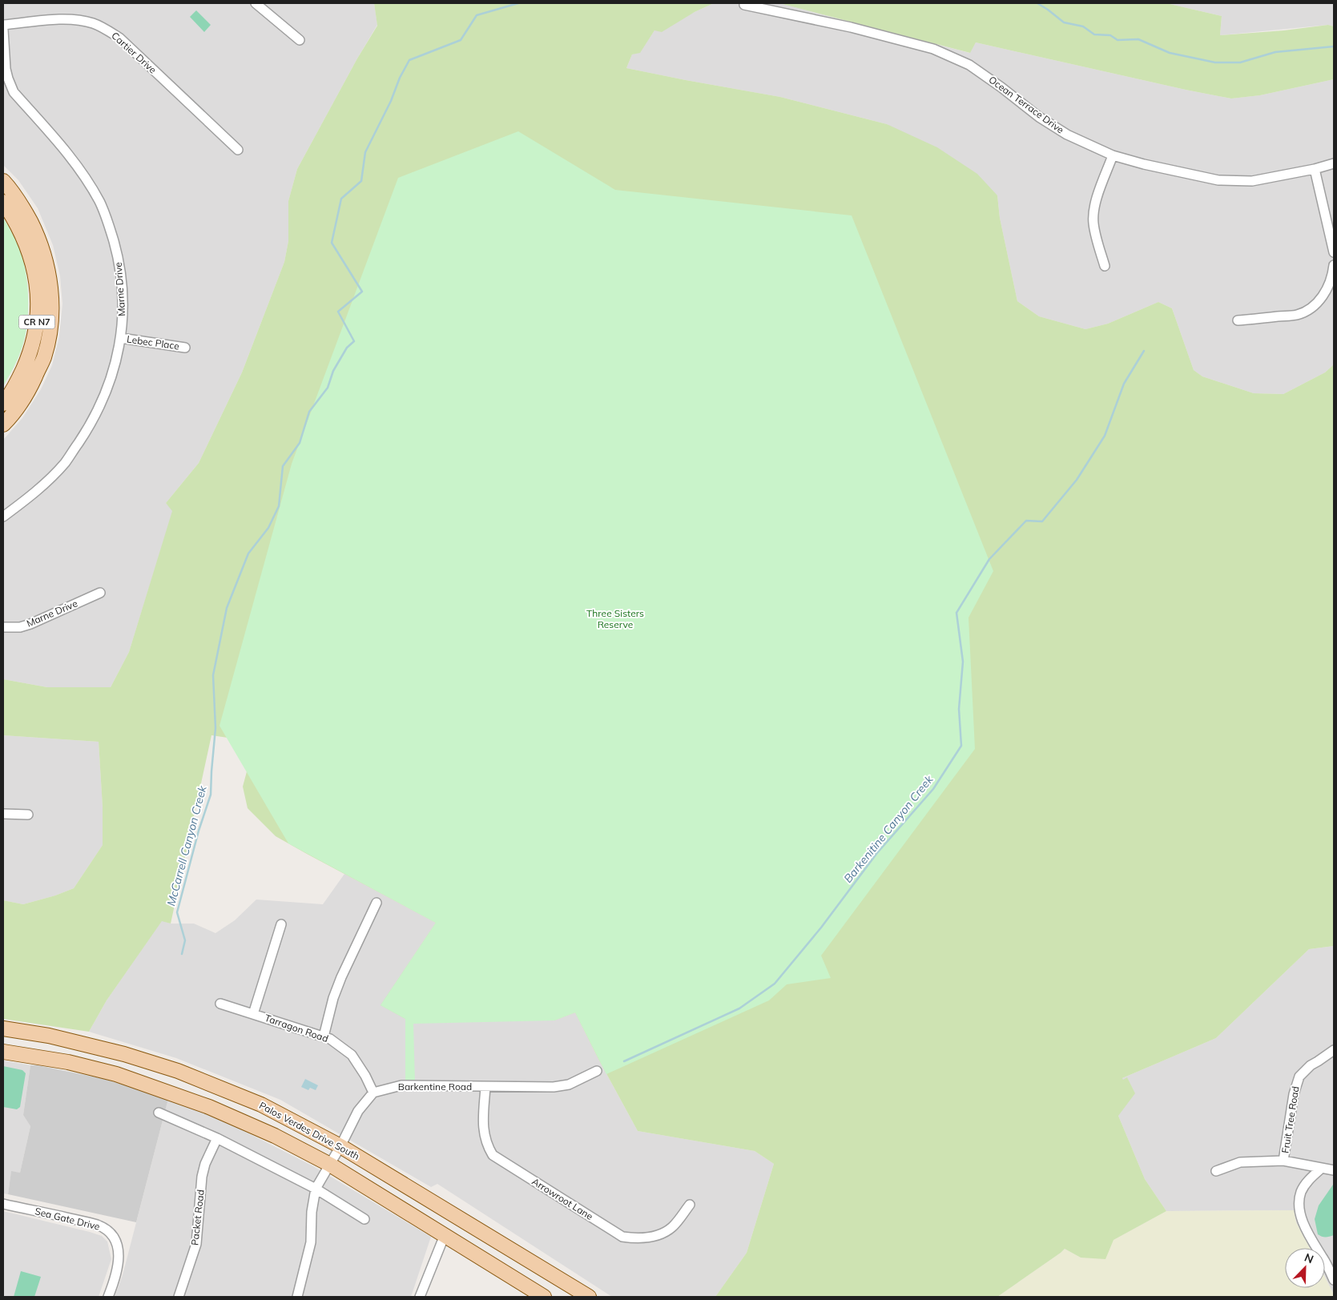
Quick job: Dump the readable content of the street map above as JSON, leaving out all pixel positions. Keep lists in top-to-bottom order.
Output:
{
  "streets": {
    "main road": ["CR N7", "Palos Verdes Drive South"],
    "street": [
      "Cartier Drive",
      "Ocean Terrace Drive",
      "Marne Drive",
      "Lebec Place",
      "Tarragon Road",
      "Barkentine Road",
      "Fruit Tree Road",
      "Arrowroot Lane",
      "Packet Road",
      "Sea Gate Drive"
    ]
  },
  "crossings": [
    ["Marne Drive", "Lebec Place"],
    ["Tarragon Road", "Barkentine Road"],
    ["Barkentine Road", "Arrowroot Lane"]
  ],
  "water": ["Barkenitine Canyon Creek", "McCarrell Canyon Creek"],
  "parks": ["Three Sisters Reserve"],
  "north": "top right"
}
